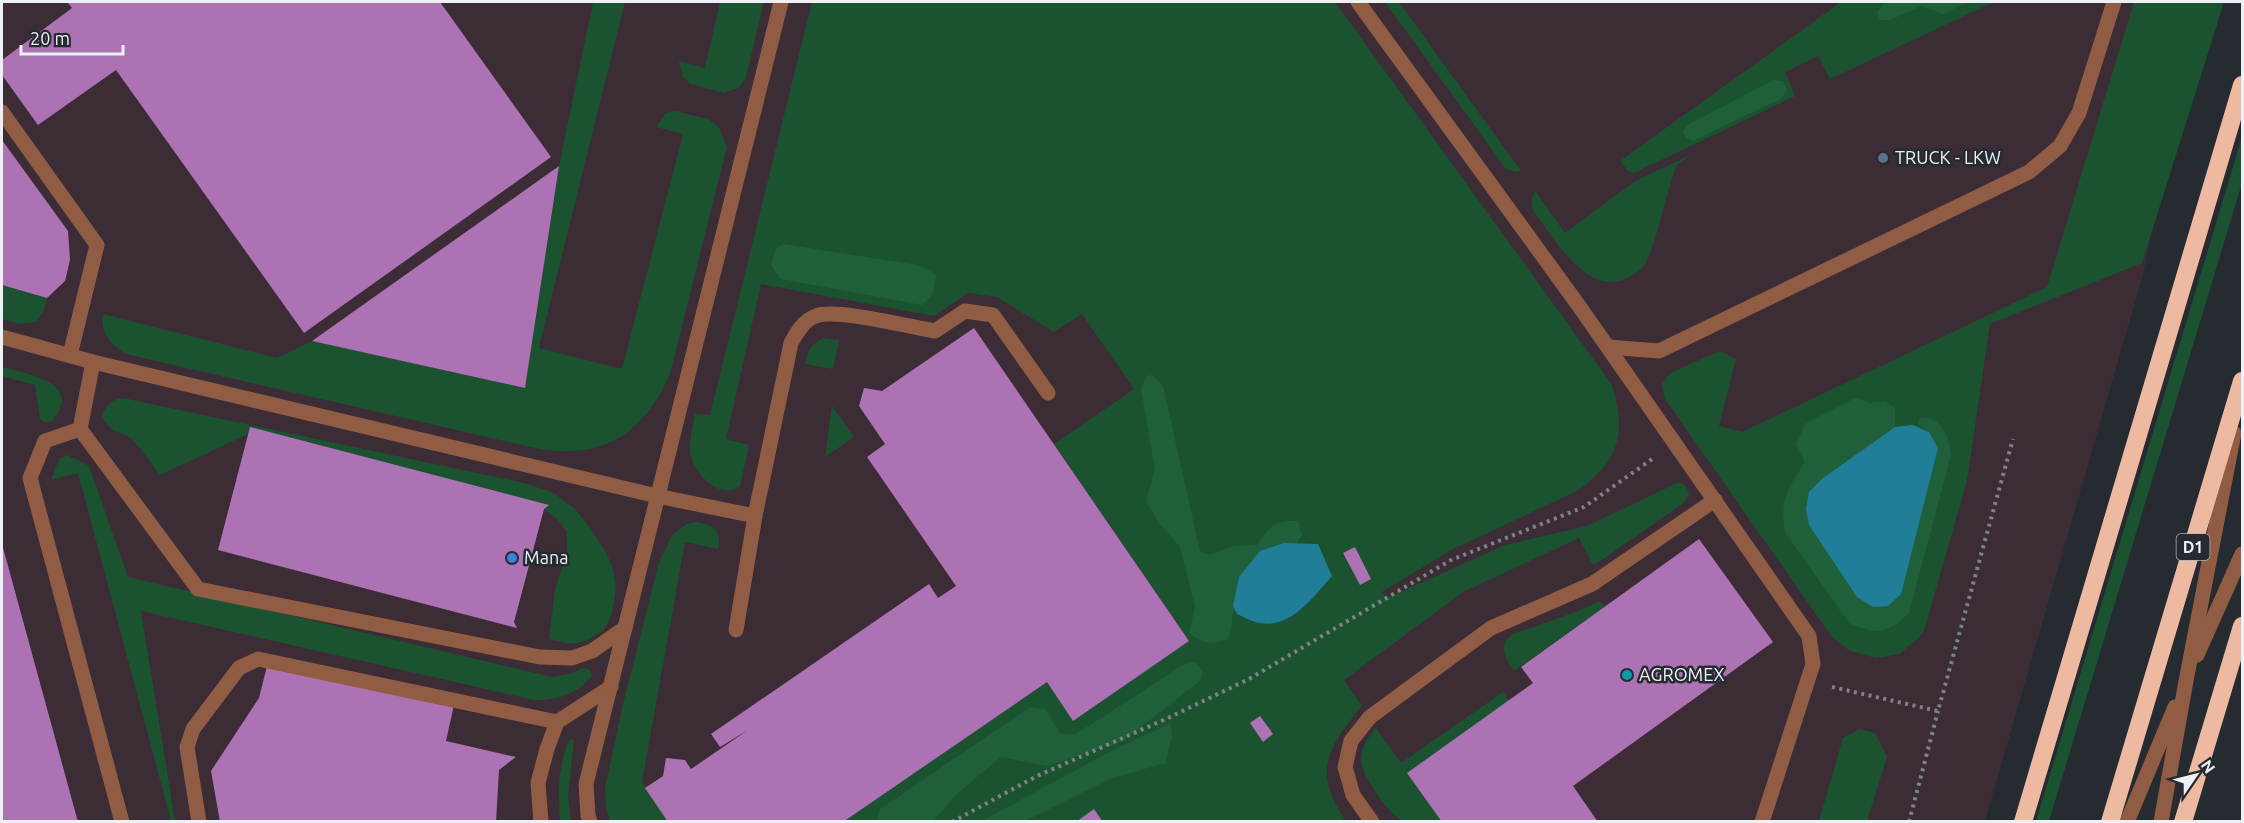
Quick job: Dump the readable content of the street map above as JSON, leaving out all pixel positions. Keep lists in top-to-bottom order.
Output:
{
  "streets": {
    "highway": ["D1"]
  },
  "places": ["TRUCK - LKW", "Mana", "AGROMEX"],
  "scale_bar": "20 m",
  "north": "top right"
}
